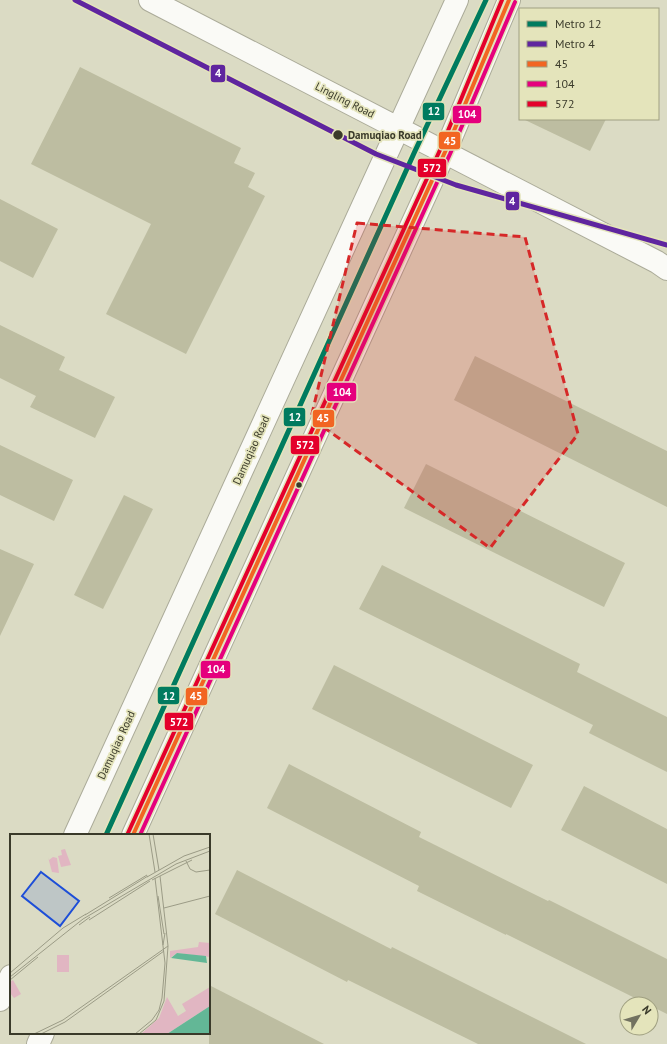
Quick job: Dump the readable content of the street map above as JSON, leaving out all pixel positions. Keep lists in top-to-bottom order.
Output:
{
  "streets": {
    "street": ["Lingling Road", "Damuqiao Road"]
  },
  "crossings": [
    ["Lingling Road", "Damuqiao Road"]
  ],
  "places": ["Damuqiao Road"],
  "lines": [
    "metro line 12",
    "metro line 4",
    "transit line 45",
    "transit line 572",
    "transit line 104"
  ],
  "legend": [
    "Metro 12",
    "Metro 4",
    "45",
    "104",
    "572"
  ],
  "north": "top right"
}
